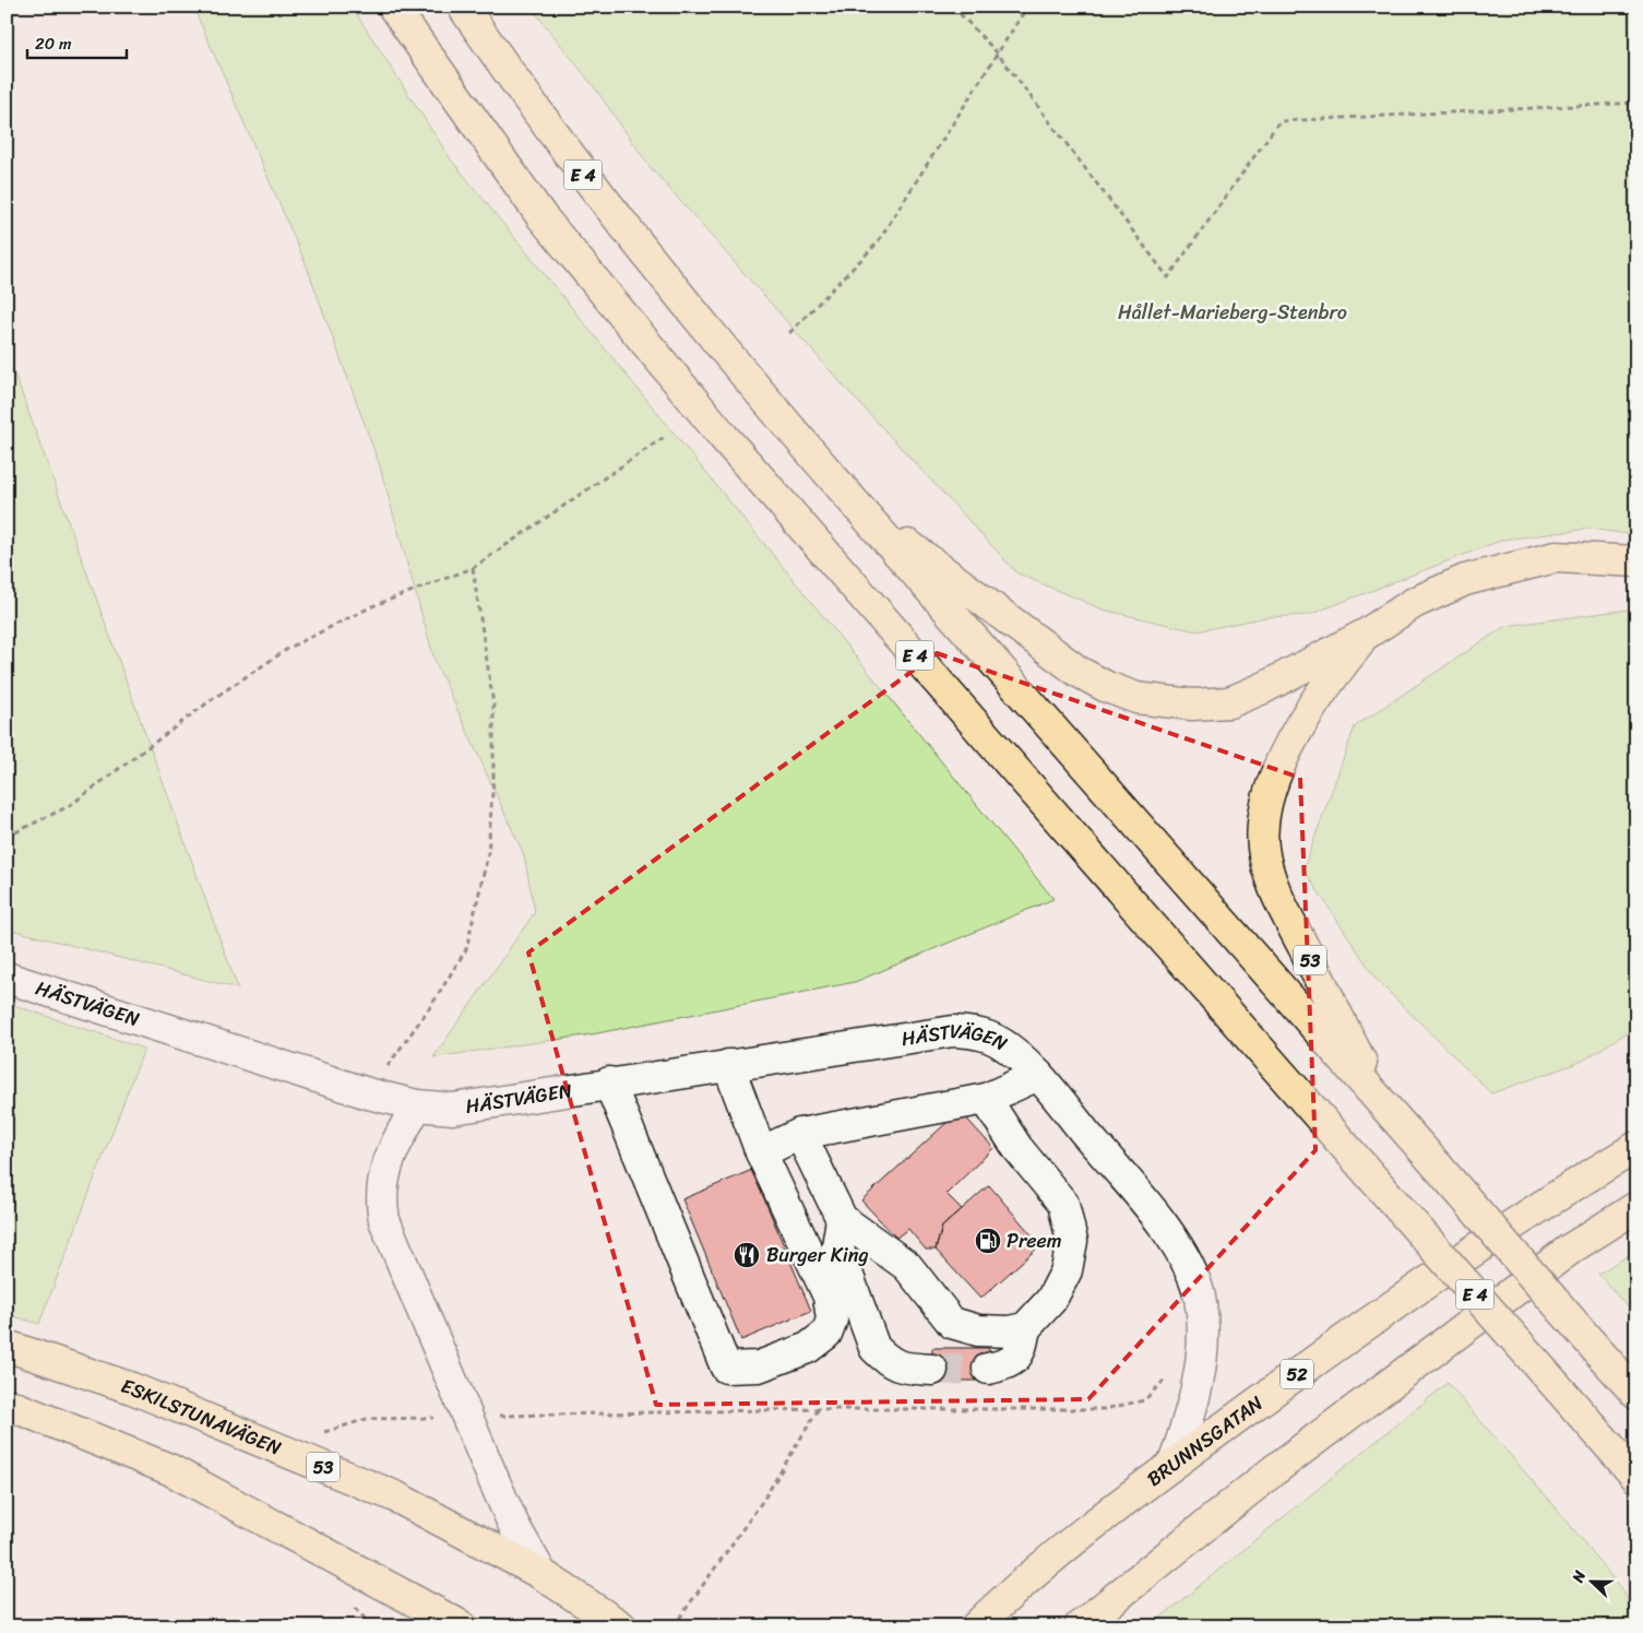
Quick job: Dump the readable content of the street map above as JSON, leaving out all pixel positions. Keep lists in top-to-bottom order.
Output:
{
  "streets": {
    "main road": [
      "E 4",
      "53",
      "52",
      "ESKILSTUNAVÄGEN",
      "BRUNNSGATAN"
    ],
    "street": ["HÄSTVÄGEN"]
  },
  "crossings": [
    ["E 4", "53"],
    ["HÄSTVÄGEN", "BRUNNSGATAN"]
  ],
  "parks": ["Hållet-Marieberg-Stenbro"],
  "places": {
    "fuel station": ["Preem"],
    "restaurant": ["Burger King"]
  },
  "scale_bar": "20 m",
  "north": "left"
}
